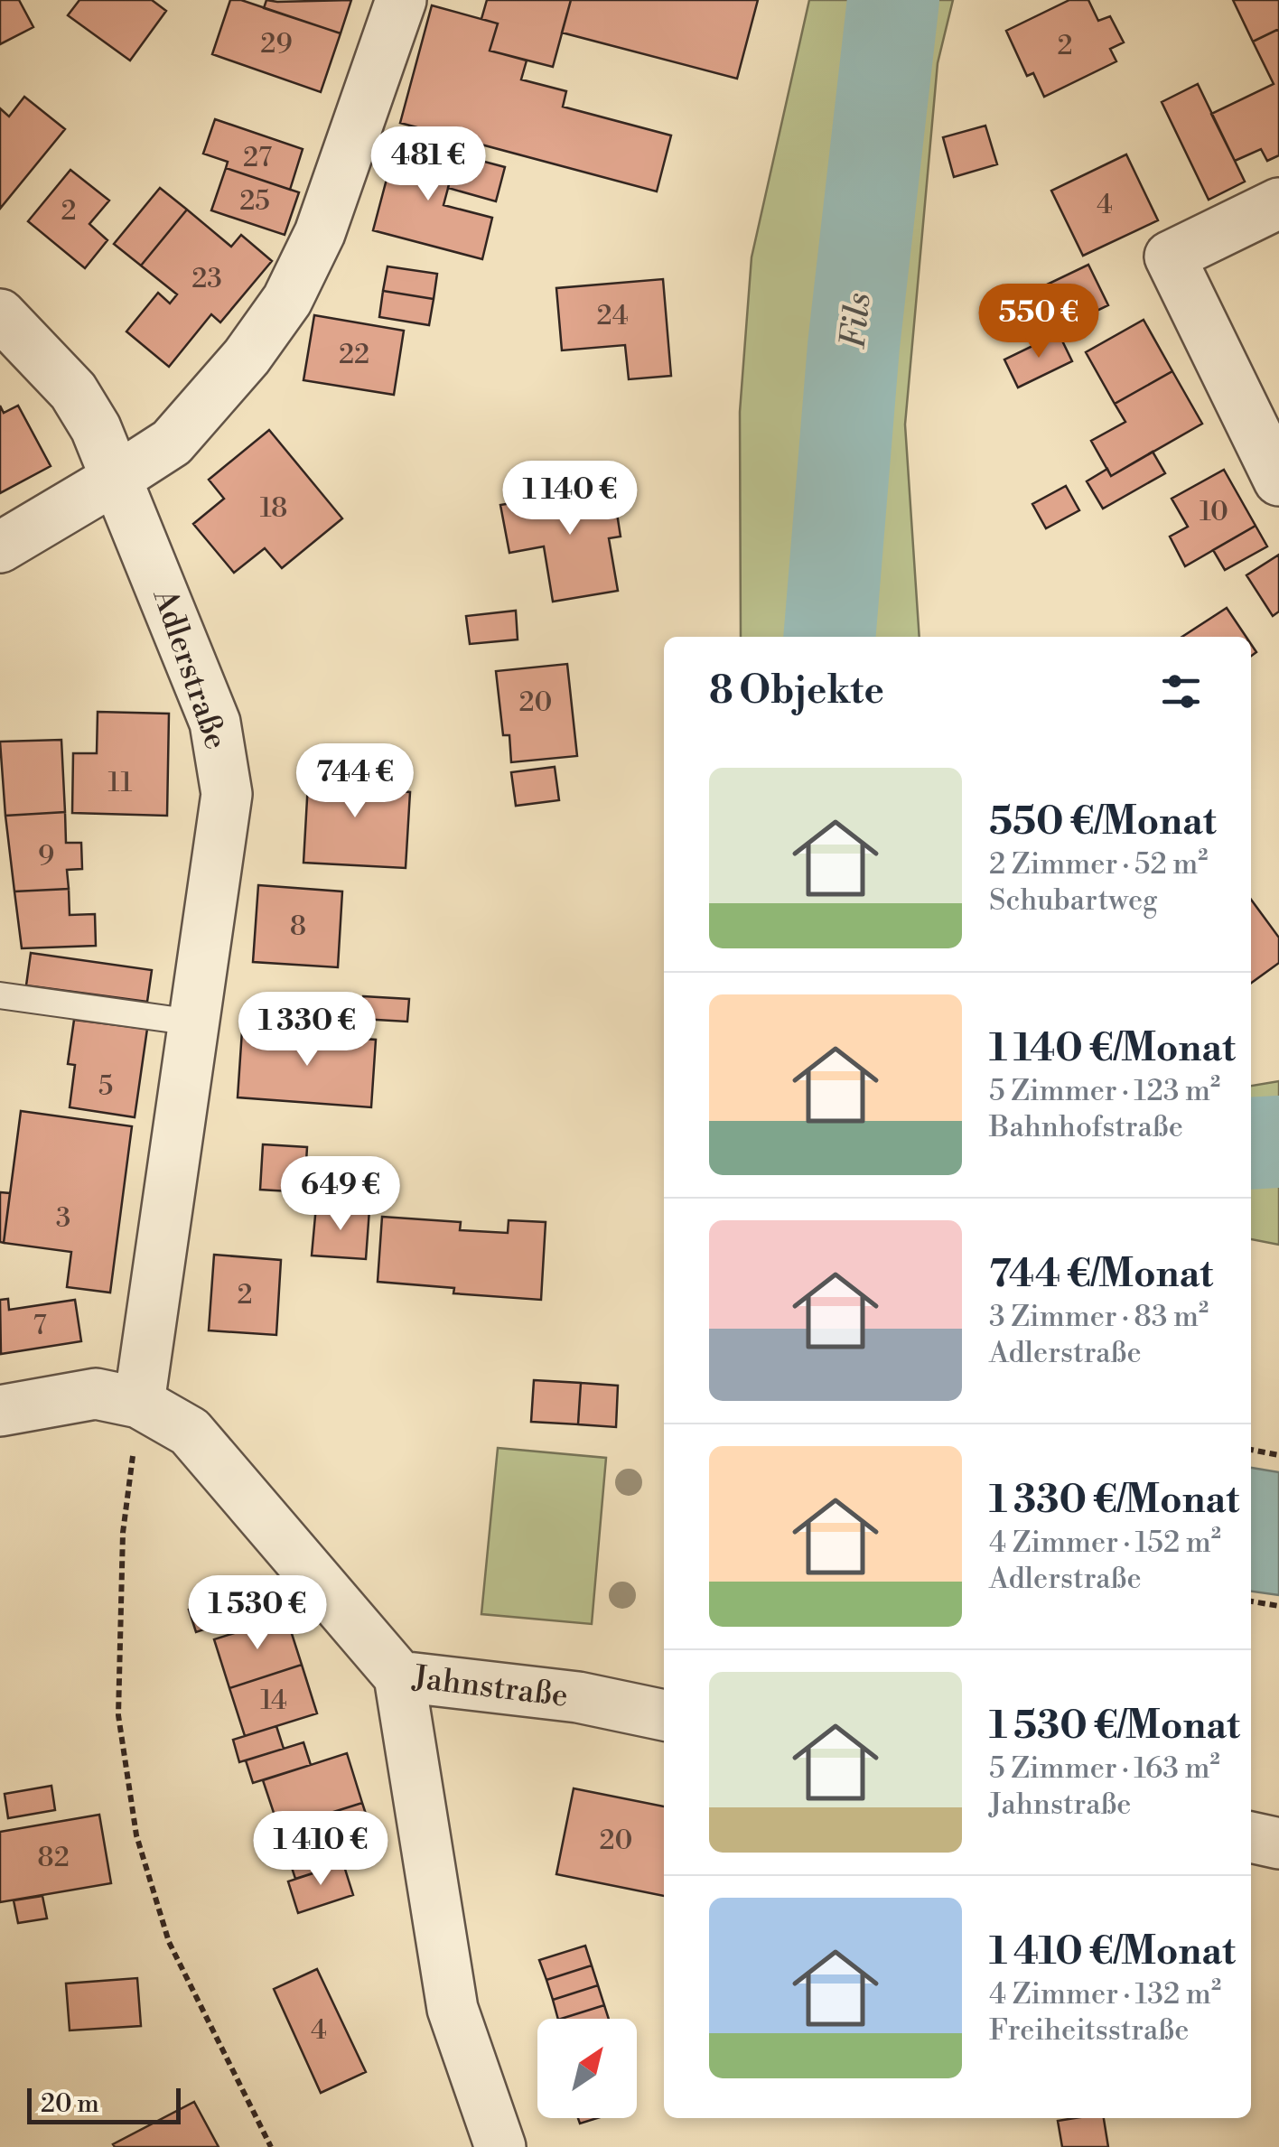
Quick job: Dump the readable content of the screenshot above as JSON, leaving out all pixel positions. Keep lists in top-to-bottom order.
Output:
{
  "streets": {
    "street": ["Adlerstraße", "Jahnstraße"]
  },
  "crossings": [
    ["Adlerstraße", "Jahnstraße"]
  ],
  "water": ["Fils"],
  "house_numbers": [
    "29",
    "2",
    "27",
    "25",
    "4",
    "2",
    "23",
    "24",
    "22",
    "18",
    "10",
    "20",
    "11",
    "9",
    "8",
    "5",
    "3",
    "2",
    "7",
    "14",
    "20",
    "82",
    "4"
  ],
  "scale_bar": "20 m",
  "north": "top right",
  "page": {
    "price": [
      "481 €",
      "550 €",
      "1 140 €",
      "744 €",
      "1 330 €",
      "649 €",
      "1 530 €",
      "1 410 €"
    ],
    "heading": "8 Objekte",
    "list": [
      {
        "name": "550 €/Monat",
        "note": "2 Zimmer · 52 m² · Schubartweg"
      },
      {
        "name": "1 140 €/Monat",
        "note": "5 Zimmer · 123 m² · Bahnhofstraße"
      },
      {
        "name": "744 €/Monat",
        "note": "3 Zimmer · 83 m² · Adlerstraße"
      },
      {
        "name": "1 330 €/Monat",
        "note": "4 Zimmer · 152 m² · Adlerstraße"
      },
      {
        "name": "1 530 €/Monat",
        "note": "5 Zimmer · 163 m² · Jahnstraße"
      },
      {
        "name": "1 410 €/Monat",
        "note": "4 Zimmer · 132 m² · Freiheitsstraße"
      }
    ],
    "scale": "20 m"
  }
}
